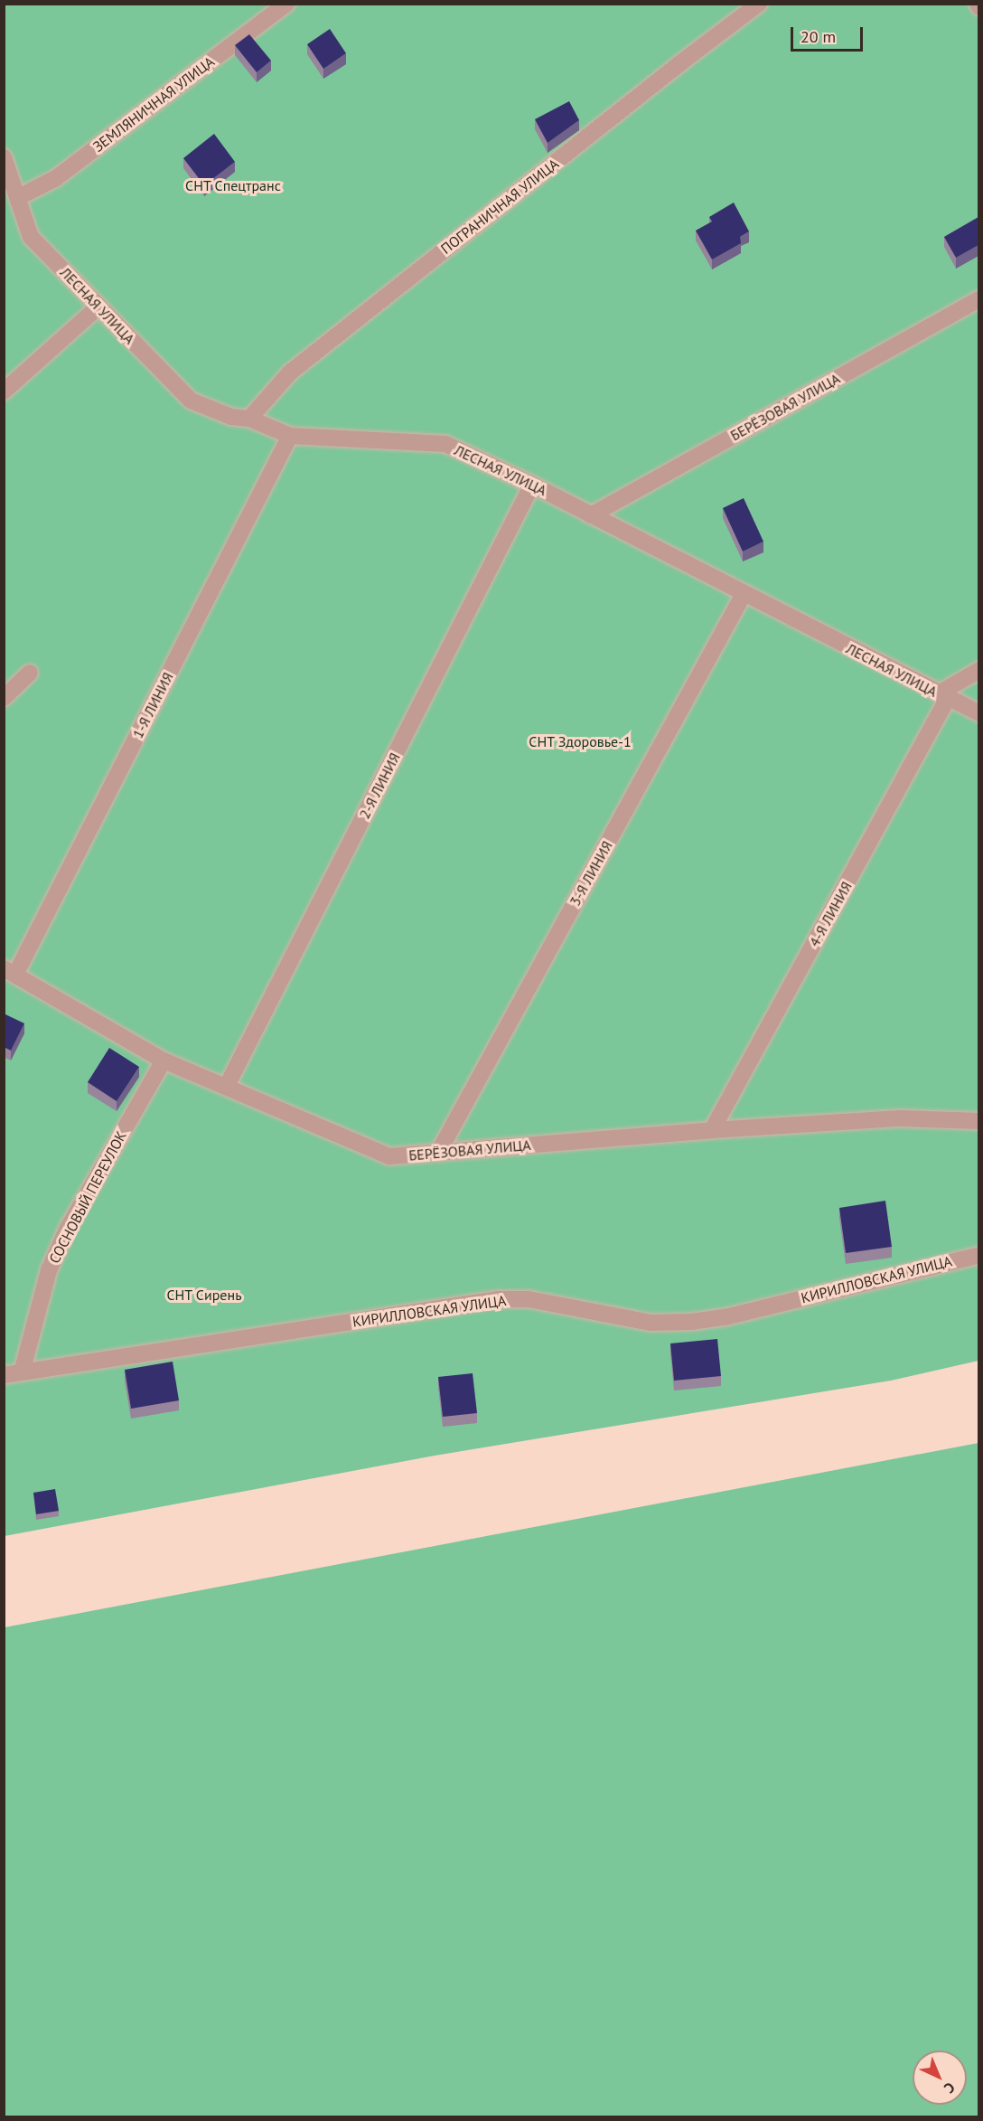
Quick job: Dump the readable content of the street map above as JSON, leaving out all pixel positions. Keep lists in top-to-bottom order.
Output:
{
  "streets": {
    "street": [
      "ЗЕМЛЯНИЧНАЯ УЛИЦА",
      "ПОГРАНИЧНАЯ УЛИЦА",
      "ЛЕСНАЯ УЛИЦА",
      "БЕРЁЗОВАЯ УЛИЦА",
      "1-Я ЛИНИЯ",
      "2-Я ЛИНИЯ",
      "3-Я ЛИНИЯ",
      "4-Я ЛИНИЯ",
      "СОСНОВЫЙ ПЕРЕУЛОК",
      "КИРИЛЛОВСКАЯ УЛИЦА"
    ]
  },
  "crossings": [
    ["ЗЕМЛЯНИЧНАЯ УЛИЦА", "ЛЕСНАЯ УЛИЦА"],
    ["ПОГРАНИЧНАЯ УЛИЦА", "ЛЕСНАЯ УЛИЦА"],
    ["ЛЕСНАЯ УЛИЦА", "БЕРЁЗОВАЯ УЛИЦА"],
    ["ЛЕСНАЯ УЛИЦА", "1-Я ЛИНИЯ"],
    ["ЛЕСНАЯ УЛИЦА", "2-Я ЛИНИЯ"],
    ["ЛЕСНАЯ УЛИЦА", "3-Я ЛИНИЯ"],
    ["ЛЕСНАЯ УЛИЦА", "4-Я ЛИНИЯ"],
    ["БЕРЁЗОВАЯ УЛИЦА", "1-Я ЛИНИЯ"],
    ["БЕРЁЗОВАЯ УЛИЦА", "2-Я ЛИНИЯ"],
    ["БЕРЁЗОВАЯ УЛИЦА", "3-Я ЛИНИЯ"],
    ["БЕРЁЗОВАЯ УЛИЦА", "4-Я ЛИНИЯ"],
    ["БЕРЁЗОВАЯ УЛИЦА", "СОСНОВЫЙ ПЕРЕУЛОК"],
    ["СОСНОВЫЙ ПЕРЕУЛОК", "КИРИЛЛОВСКАЯ УЛИЦА"]
  ],
  "parks": ["СНТ Спецтранс", "СНТ Здоровье-1", "СНТ Сирень"],
  "scale_bar": "20 m",
  "north": "bottom right"
}
